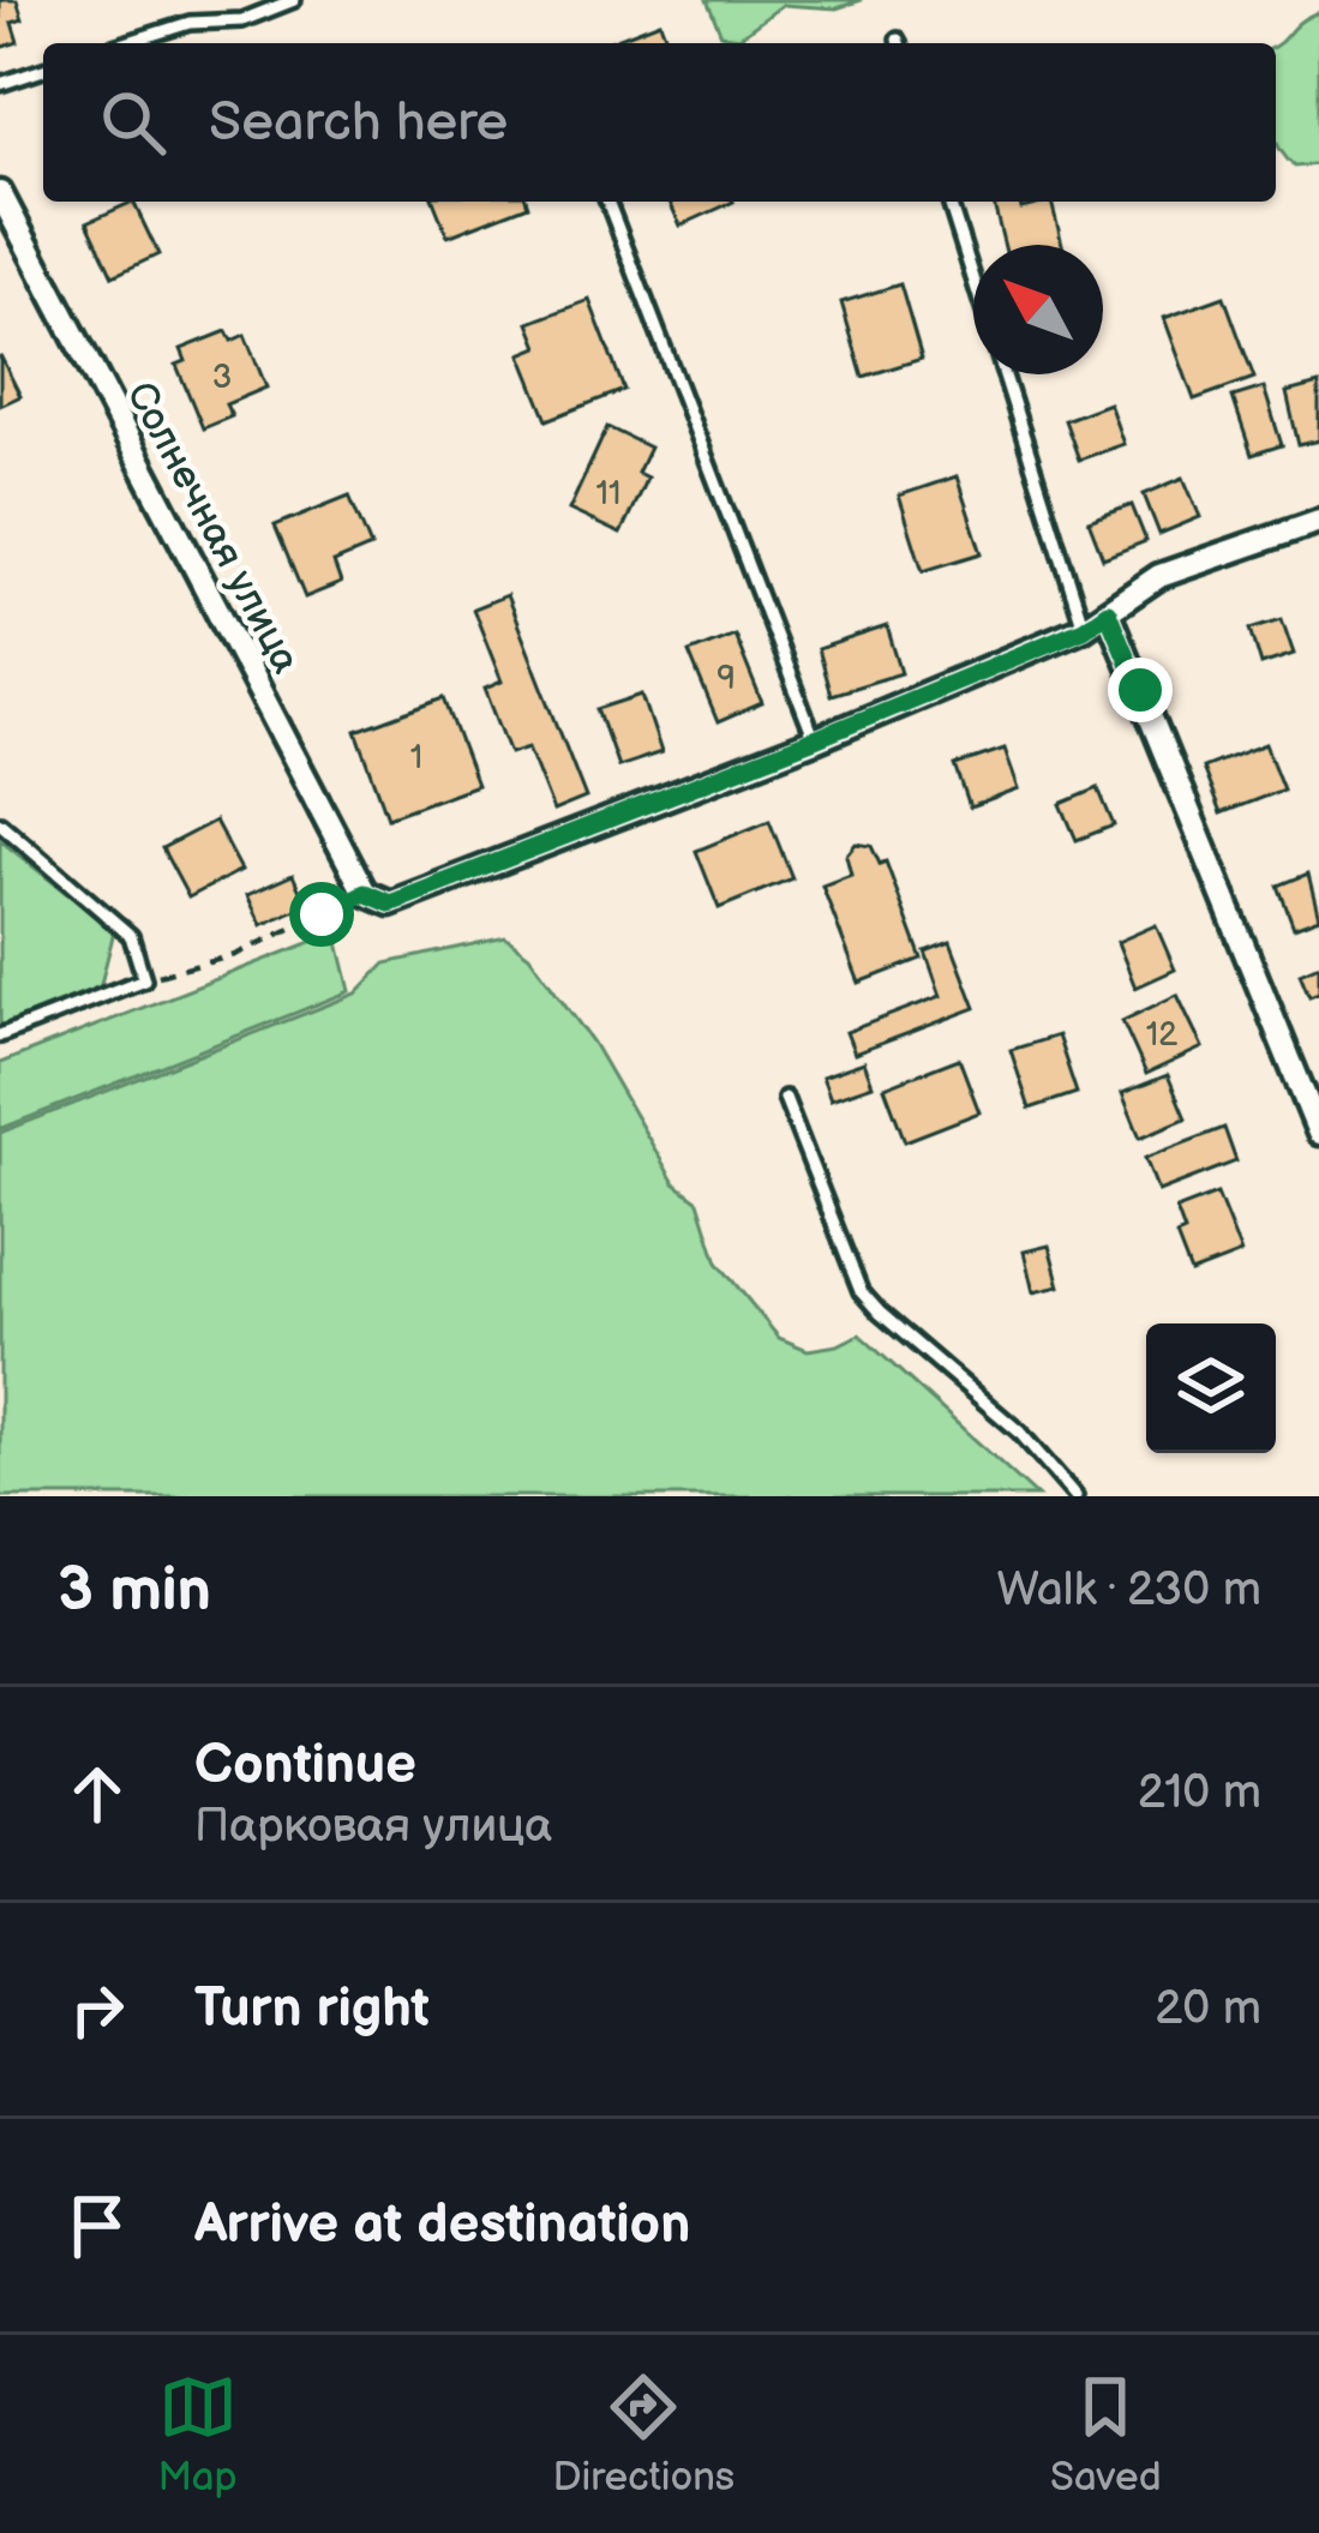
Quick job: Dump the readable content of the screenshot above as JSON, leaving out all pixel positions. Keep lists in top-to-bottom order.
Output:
{
  "streets": {
    "street": ["Солнечная улица"]
  },
  "house_numbers": [
    "3",
    "11",
    "9",
    "1",
    "12"
  ],
  "north": "top left",
  "page": {
    "search": "Search here",
    "heading": ["3 min", "Walk · 230 m"],
    "list": [
      ["Continue", "Парковая улица", "210 m"],
      ["Turn right", "20 m"],
      "Arrive at destination"
    ],
    "nav": ["Map", "Directions", "Saved"]
  }
}
